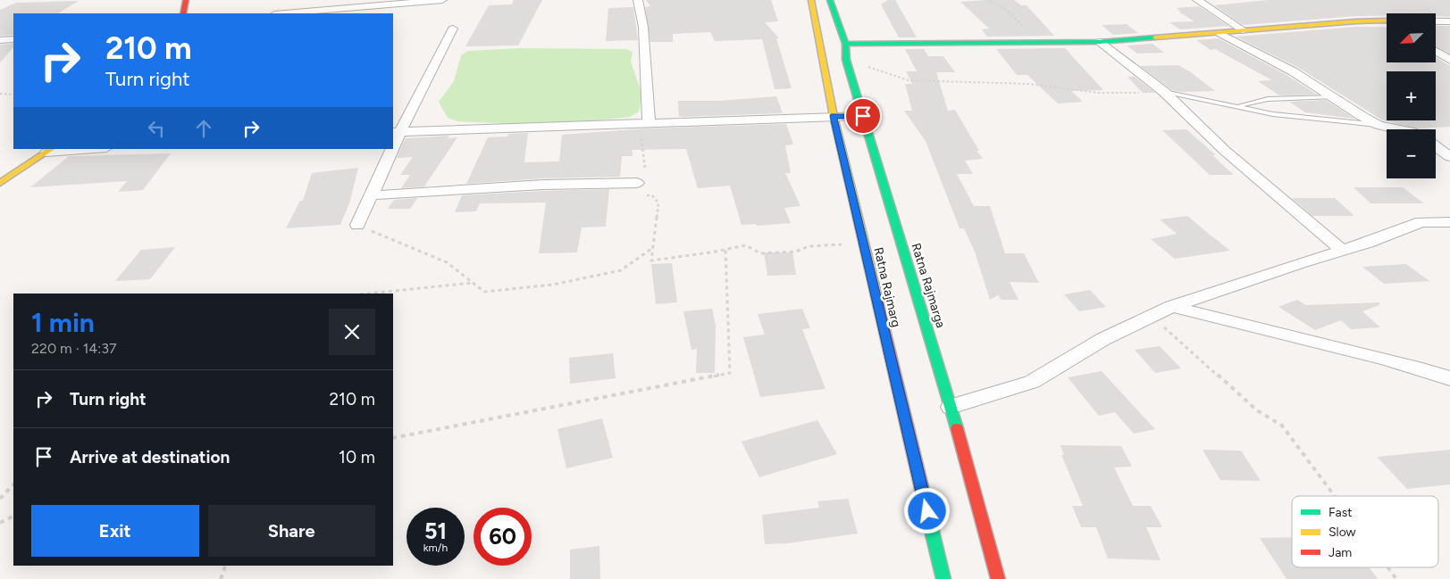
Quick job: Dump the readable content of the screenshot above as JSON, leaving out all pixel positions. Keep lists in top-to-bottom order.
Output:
{
  "streets": {
    "main road": ["Ratna Rajmarga", "Ratna Rajmarg"]
  },
  "legend": ["Fast", "Slow", "Jam"],
  "north": "bottom left",
  "page": {
    "map_buttons": ["+", "−"],
    "turn": ["210 m", "Turn right"],
    "heading": ["1 min", "220 m · 14:37"],
    "list": [
      {
        "name": "Turn right",
        "value": "210 m"
      },
      {
        "name": "Arrive at destination",
        "value": "10 m"
      }
    ],
    "buttons": ["Exit", "Share"],
    "speed": "51 km/h",
    "limit": "60"
  }
}
